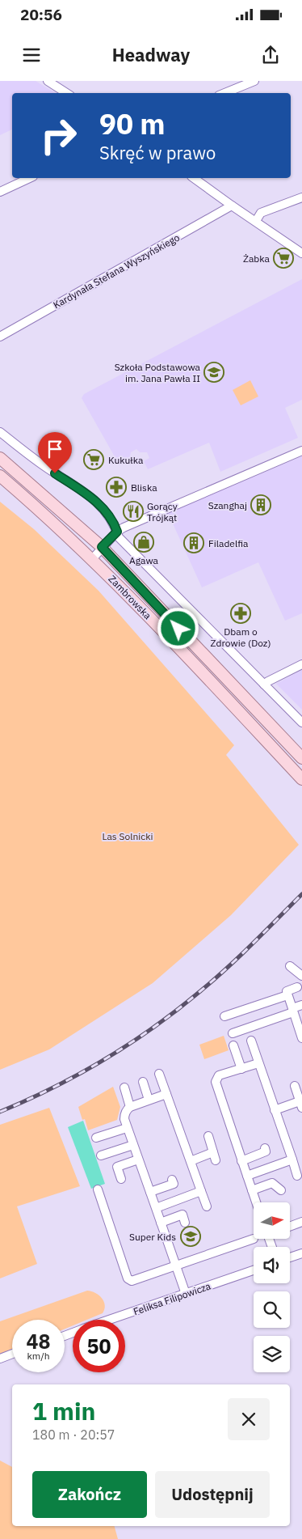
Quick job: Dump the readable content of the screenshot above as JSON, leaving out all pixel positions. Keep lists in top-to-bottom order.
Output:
{
  "streets": {
    "main road": ["Zambrowska"],
    "street": ["Kardynała Stefana Wyszyńskiego", "Feliksa Filipowicza"]
  },
  "parks": ["Las Solnicki"],
  "places": {
    "supermarket": ["Żabka", "Kukułka"],
    "school or university": ["Szkoła Podstawowa im. Jana Pawła II", "Super Kids"],
    "pharmacy": ["Bliska", "Dbam o Zdrowie (Doz)"],
    "building": ["Szanghaj", "Filadelfia"],
    "restaurant": ["Gorący Trójkąt"],
    "shop": ["Agawa"]
  },
  "north": "right",
  "page": {
    "status": "20:56",
    "header": "Headway",
    "turn": ["90 m", "Skręć w prawo"],
    "speed": "48 km/h",
    "limit": "50",
    "heading": ["1 min", "180 m · 20:57"],
    "buttons": ["Zakończ", "Udostępnij"]
  }
}
